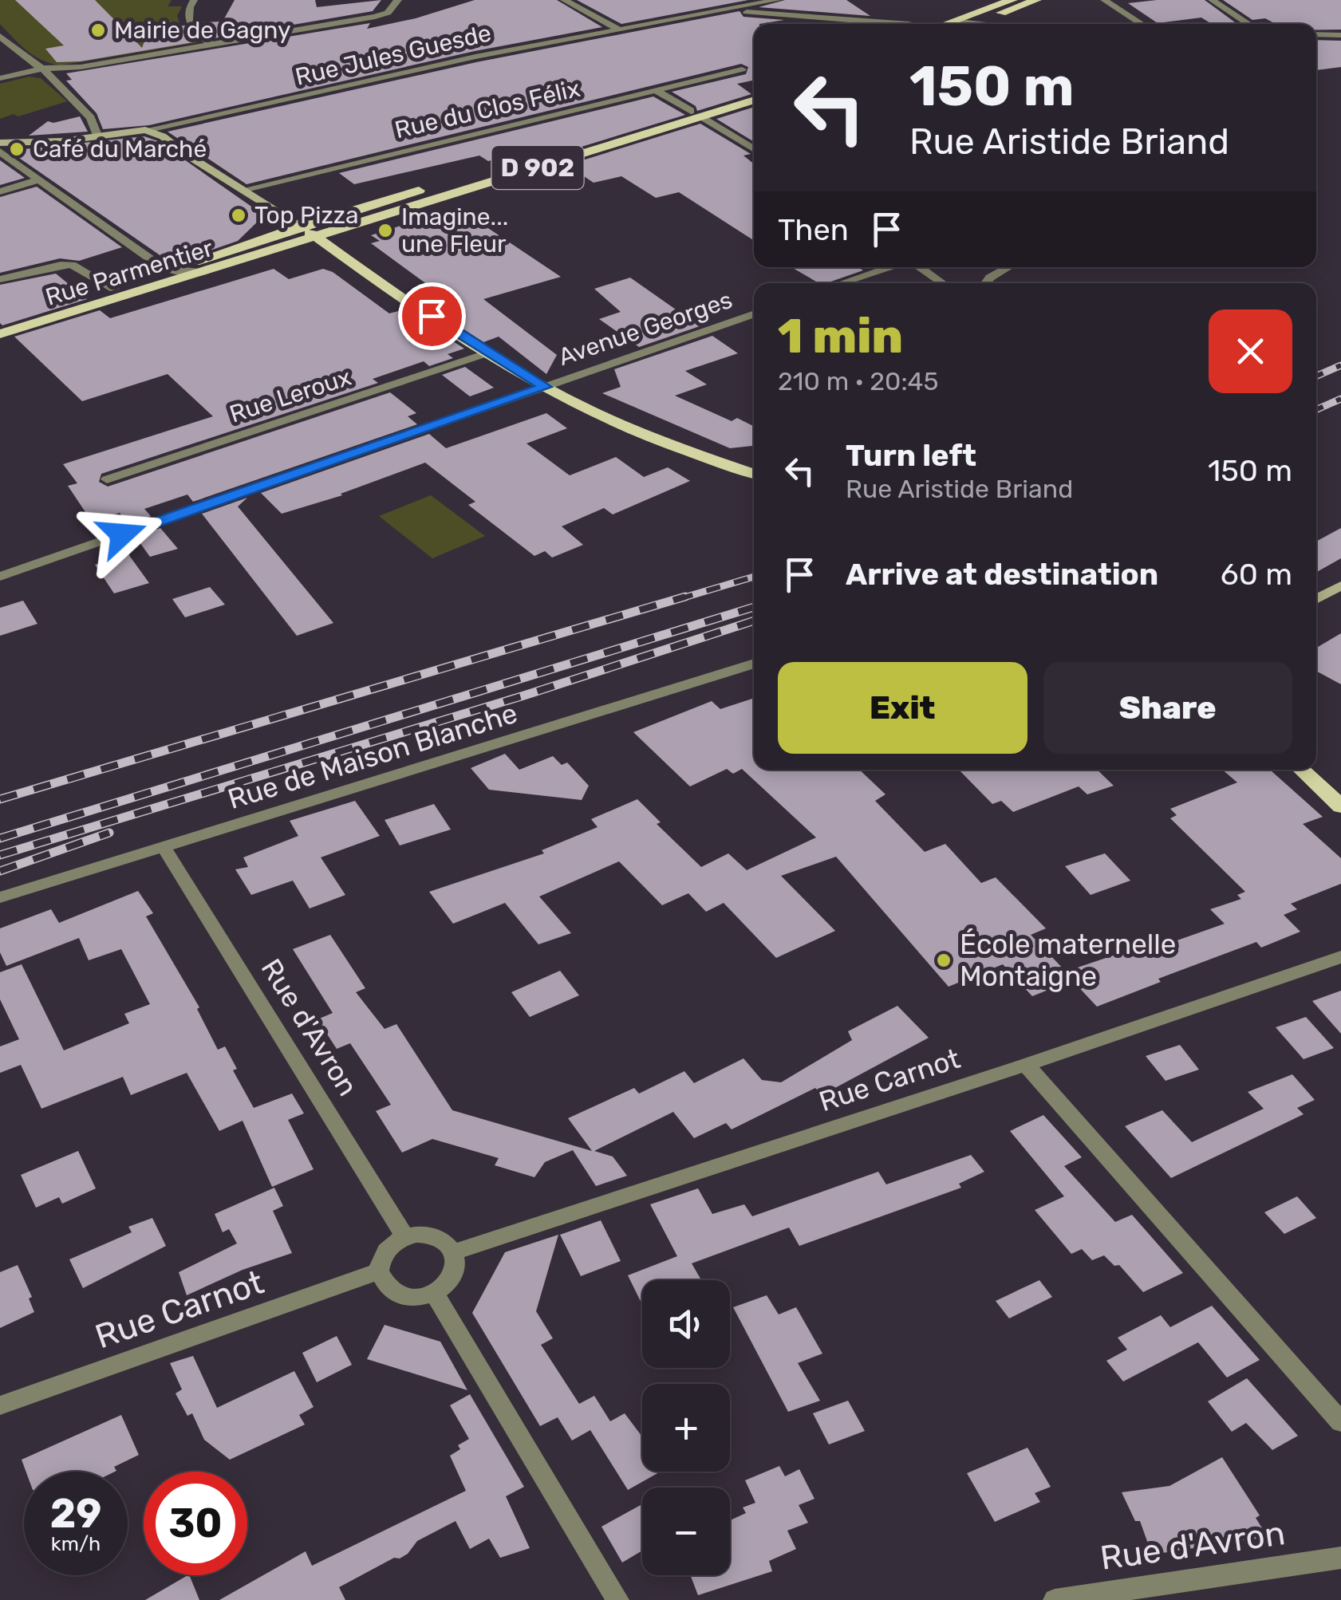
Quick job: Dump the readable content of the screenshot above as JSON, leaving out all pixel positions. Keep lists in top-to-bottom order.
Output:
{
  "streets": {
    "main road": ["Rue Jules Guesde", "D 902", "Rue Parmentier"],
    "street": [
      "Rue du Clos Félix",
      "Avenue Georges",
      "Rue Leroux",
      "Rue de Maison Blanche",
      "Rue d'Avron",
      "Rue Carnot"
    ]
  },
  "crossings": [
    ["D 902", "Rue Parmentier"],
    ["Rue de Maison Blanche", "Rue d'Avron"],
    ["Rue d'Avron", "Rue Carnot"]
  ],
  "places": [
    "Mairie de Gagny",
    "Café du Marché",
    "Top Pizza",
    "Imagine... une Fleur",
    "École maternelle Montaigne"
  ],
  "page": {
    "turn": ["150 m", "Rue Aristide Briand"],
    "then": "Then",
    "heading": ["1 min", "210 m · 20:45"],
    "list": [
      {
        "name": "Turn left",
        "note": "Rue Aristide Briand",
        "value": "150 m"
      },
      {
        "name": "Arrive at destination",
        "value": "60 m"
      }
    ],
    "buttons": ["Exit", "Share"],
    "map_buttons": ["+", "−"],
    "speed": "29 km/h",
    "limit": "30"
  }
}
